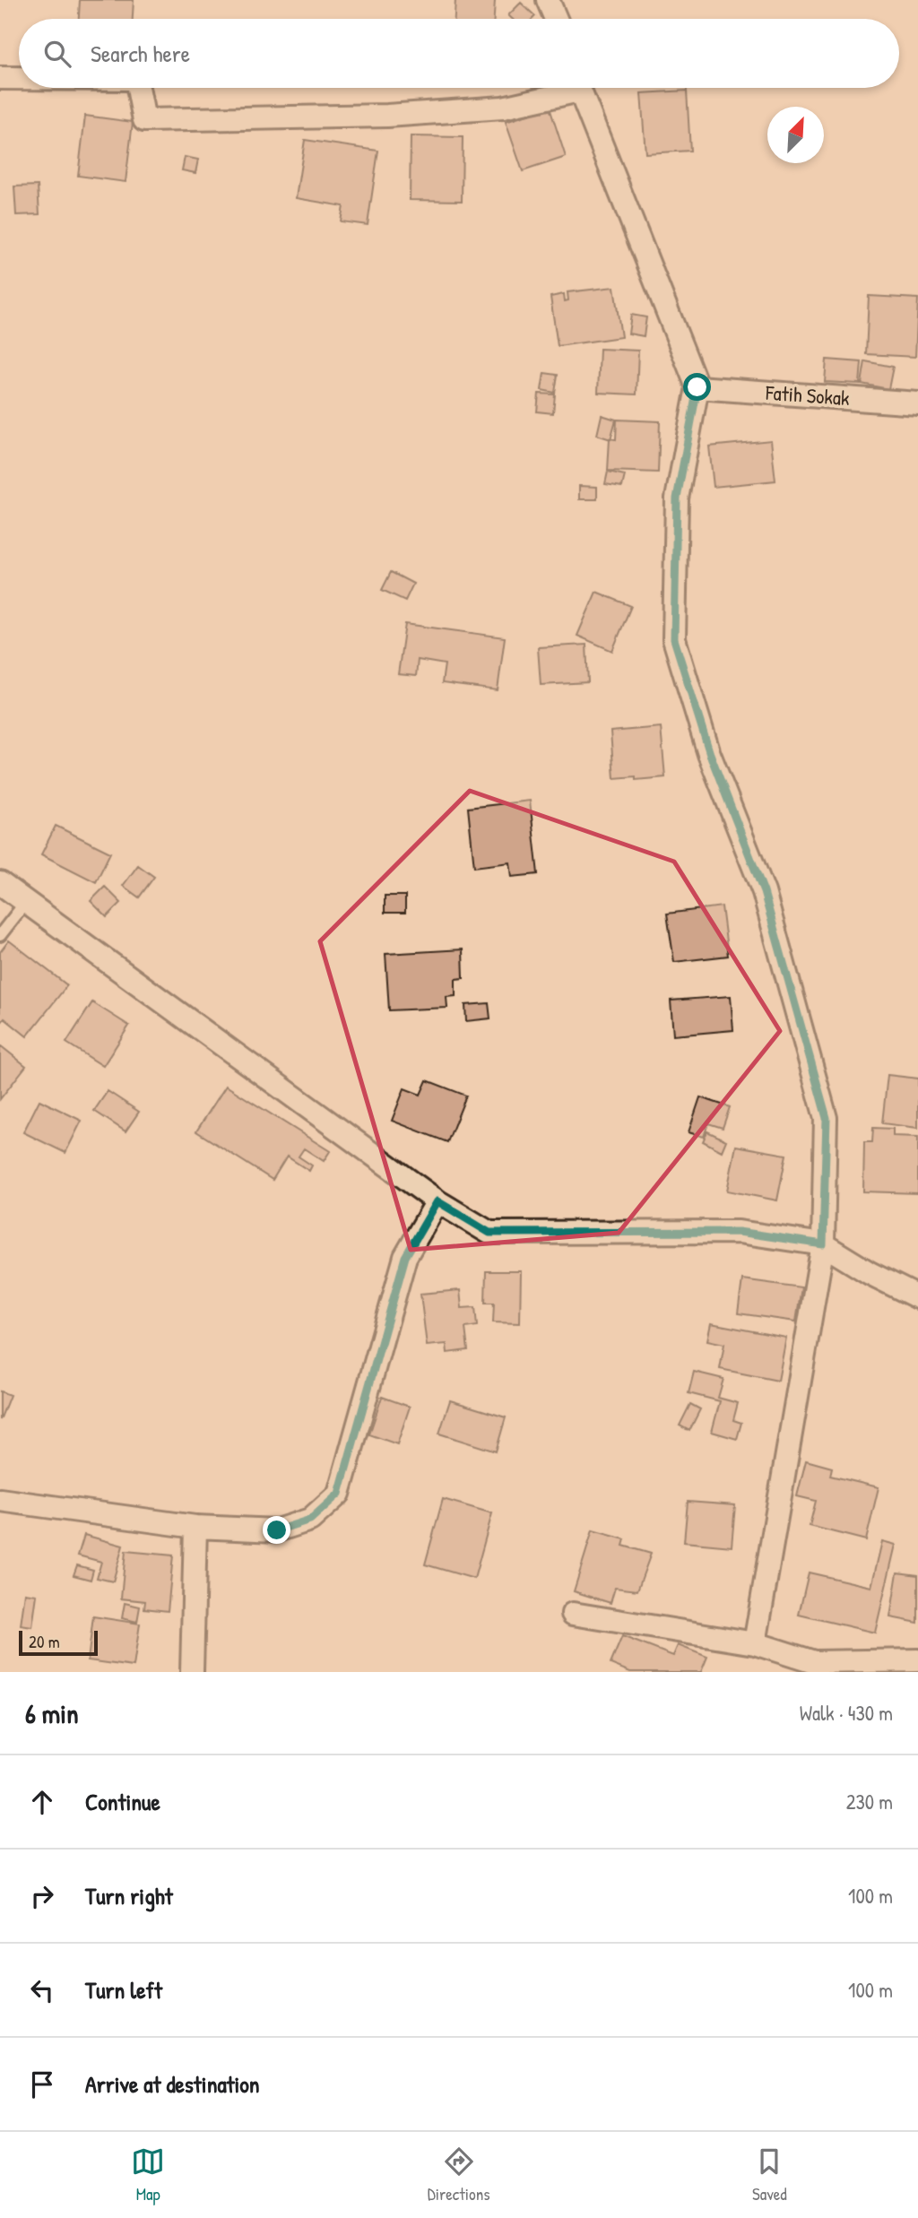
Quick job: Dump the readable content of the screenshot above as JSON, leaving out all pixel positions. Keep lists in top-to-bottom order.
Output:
{
  "streets": {
    "street": ["Fatih Sokak"]
  },
  "scale_bar": "20 m",
  "north": "top right",
  "page": {
    "search": "Search here",
    "scale": "20 m",
    "heading": ["6 min", "Walk · 430 m"],
    "list": [
      ["Continue", "230 m"],
      ["Turn right", "100 m"],
      ["Turn left", "100 m"],
      "Arrive at destination"
    ],
    "nav": ["Map", "Directions", "Saved"]
  }
}
